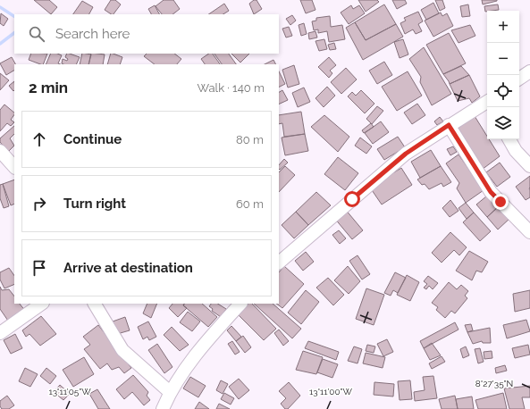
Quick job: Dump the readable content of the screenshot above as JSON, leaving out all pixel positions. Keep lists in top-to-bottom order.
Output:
{
  "page": {
    "map_buttons": ["+", "−"],
    "search": "Search here",
    "heading": ["2 min", "Walk · 140 m"],
    "list": [
      ["Continue", "80 m"],
      ["Turn right", "60 m"],
      "Arrive at destination"
    ]
  },
  "coordinates": ["8°27'35\"N", "13°11'05\"W", "13°11'00\"W"]
}
